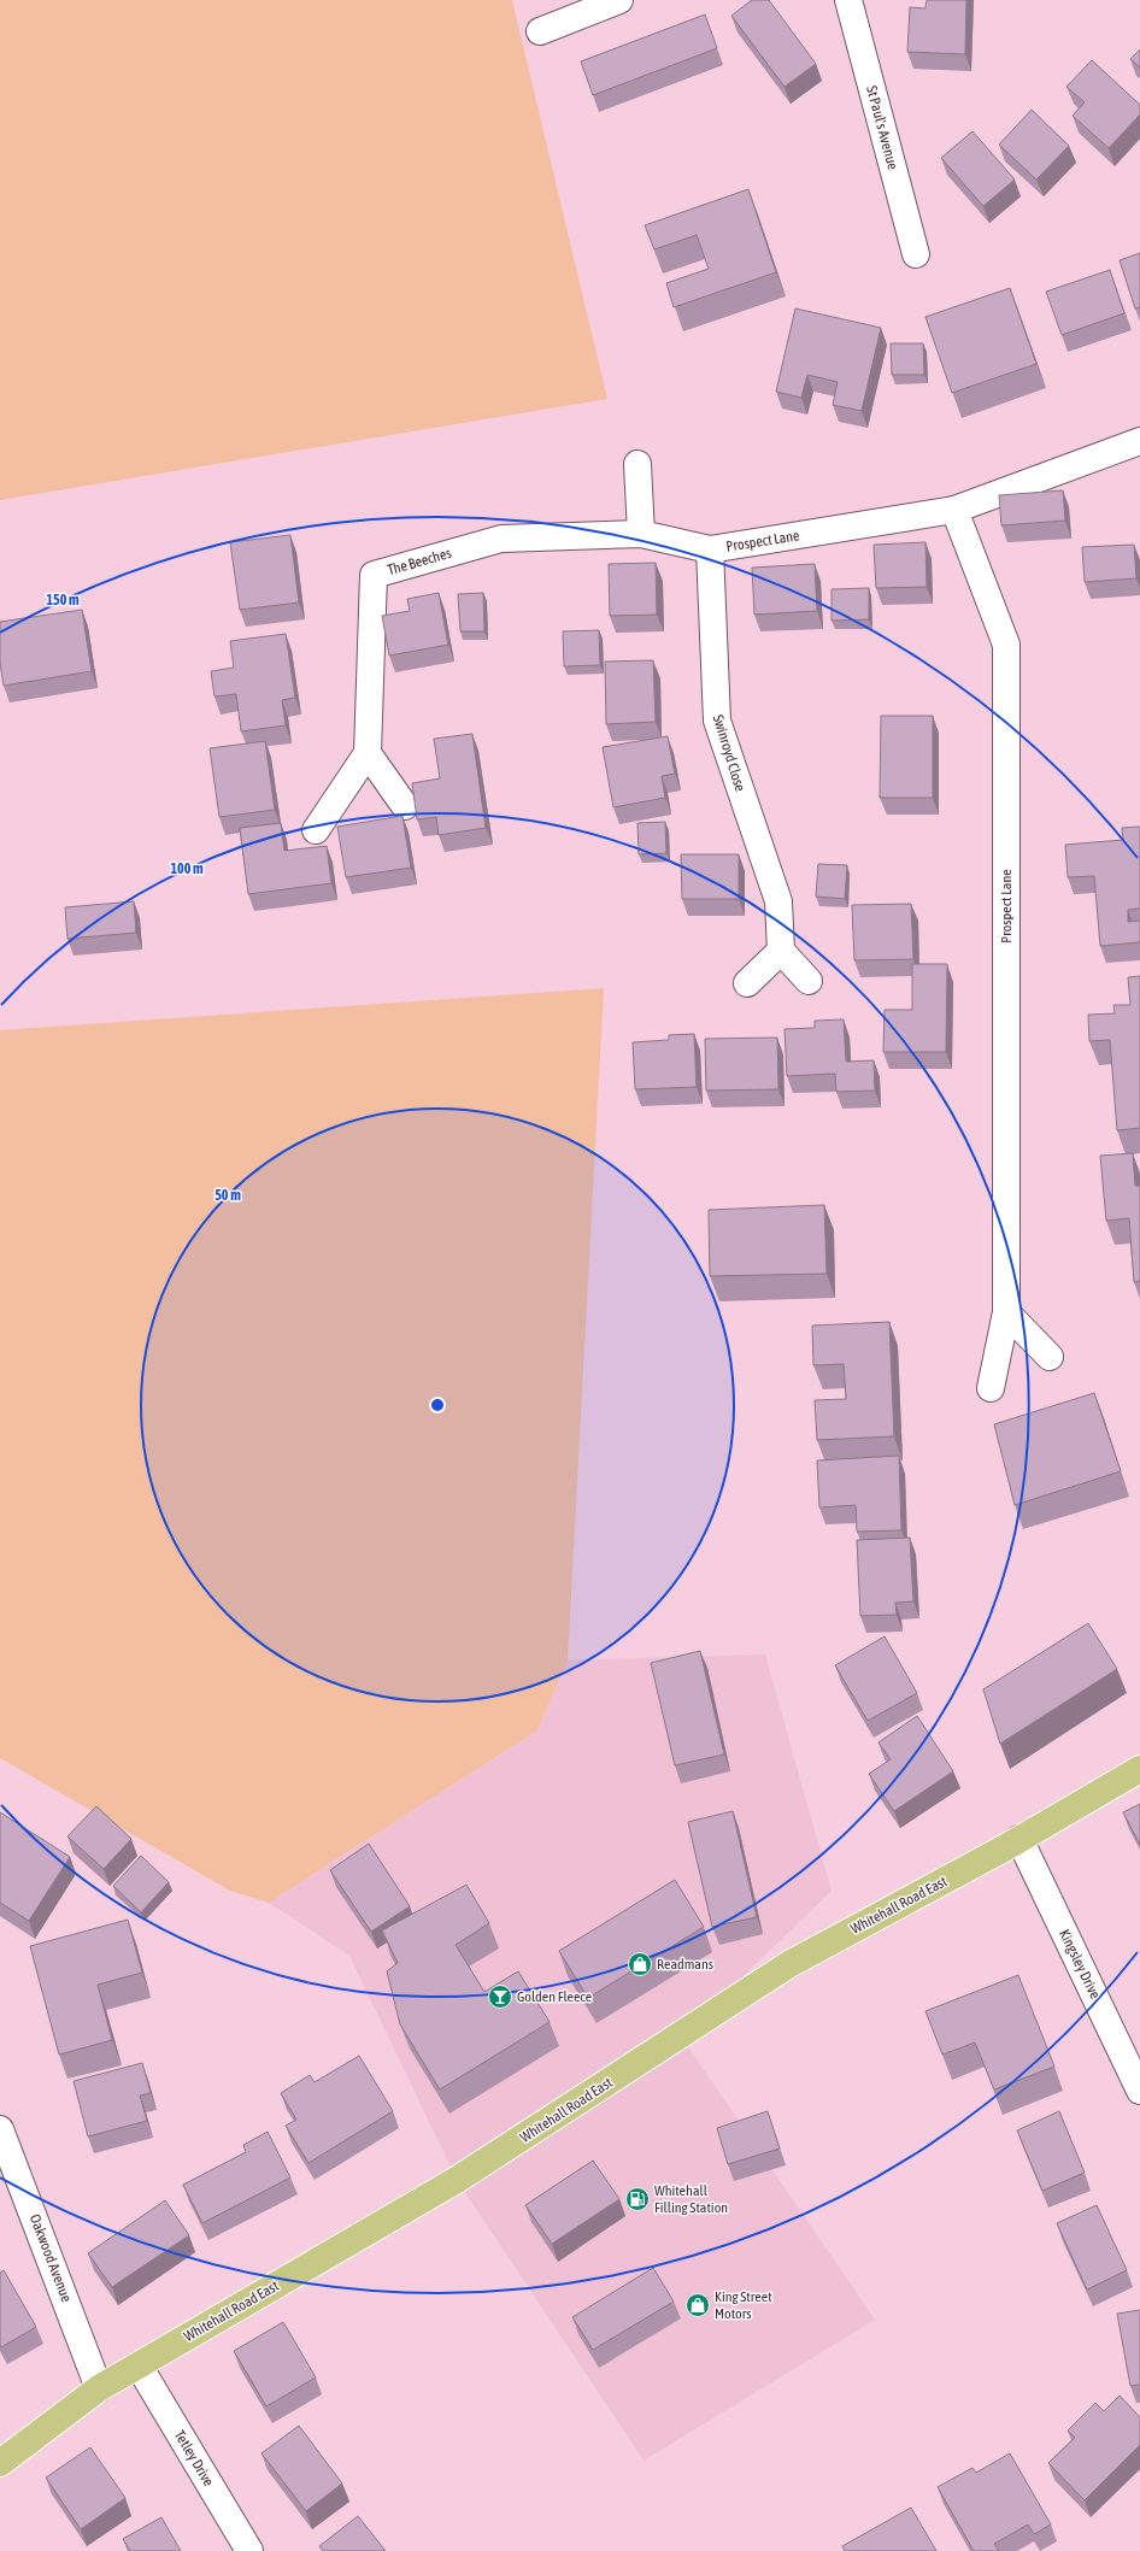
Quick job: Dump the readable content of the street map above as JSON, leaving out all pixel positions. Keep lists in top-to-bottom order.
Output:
{
  "streets": {
    "main road": ["Whitehall Road East"],
    "street": [
      "St Paul's Avenue",
      "Prospect Lane",
      "The Beeches",
      "Swinroyd Close",
      "Kingsley Drive",
      "Oakwood Avenue",
      "Tetley Drive"
    ]
  },
  "crossings": [
    ["Prospect Lane", "The Beeches"],
    ["Prospect Lane", "Swinroyd Close"],
    ["Whitehall Road East", "Kingsley Drive"],
    ["Whitehall Road East", "Oakwood Avenue"],
    ["Whitehall Road East", "Tetley Drive"]
  ],
  "places": {
    "shop": ["Readmans", "King Street Motors"],
    "bar": ["Golden Fleece"],
    "fuel station": ["Whitehall Filling Station"]
  },
  "rings": ["150 m", "100 m", "50 m"]
}
